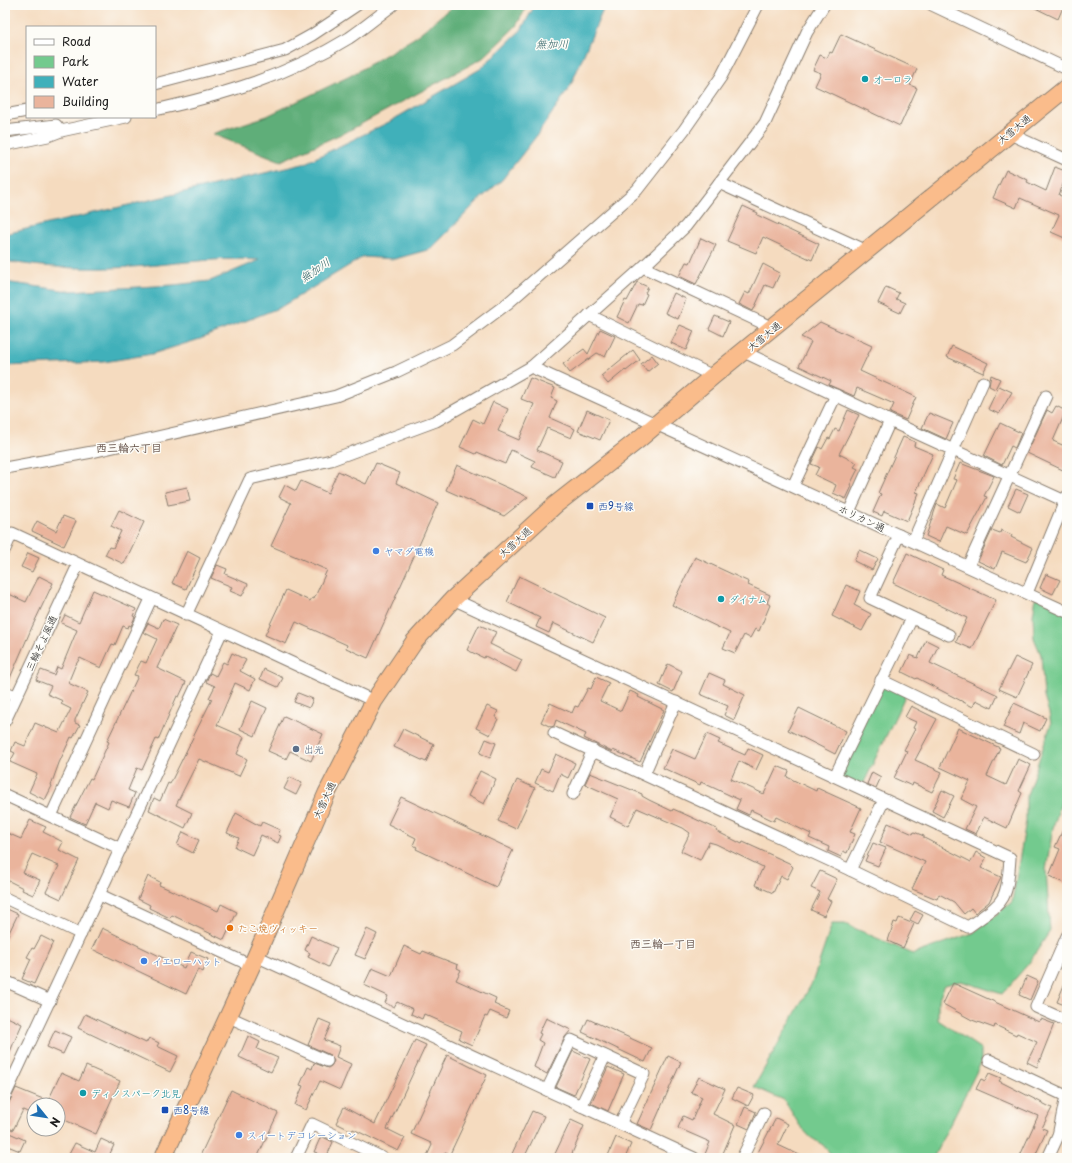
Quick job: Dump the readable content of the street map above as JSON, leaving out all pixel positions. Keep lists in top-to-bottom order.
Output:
{
  "streets": {
    "highway": ["大雪大通"],
    "street": ["ホリカン通", "三輪そよ風通"]
  },
  "crossings": [
    ["大雪大通", "ホリカン通"]
  ],
  "districts": ["西三輪六丁目", "西三輪一丁目"],
  "water": ["無加川"],
  "places": {
    "other": [
      "オーロラ",
      "ヤマダ電機",
      "ダイナム",
      "出光",
      "たこ焼ヴィッキー",
      "イエローハット",
      "ディノスパーク北見",
      "スイートデコレーション"
    ],
    "transit": ["西9号線", "西8号線"]
  },
  "legend": [
    "Road",
    "Park",
    "Water",
    "Building"
  ],
  "north": "bottom right"
}
